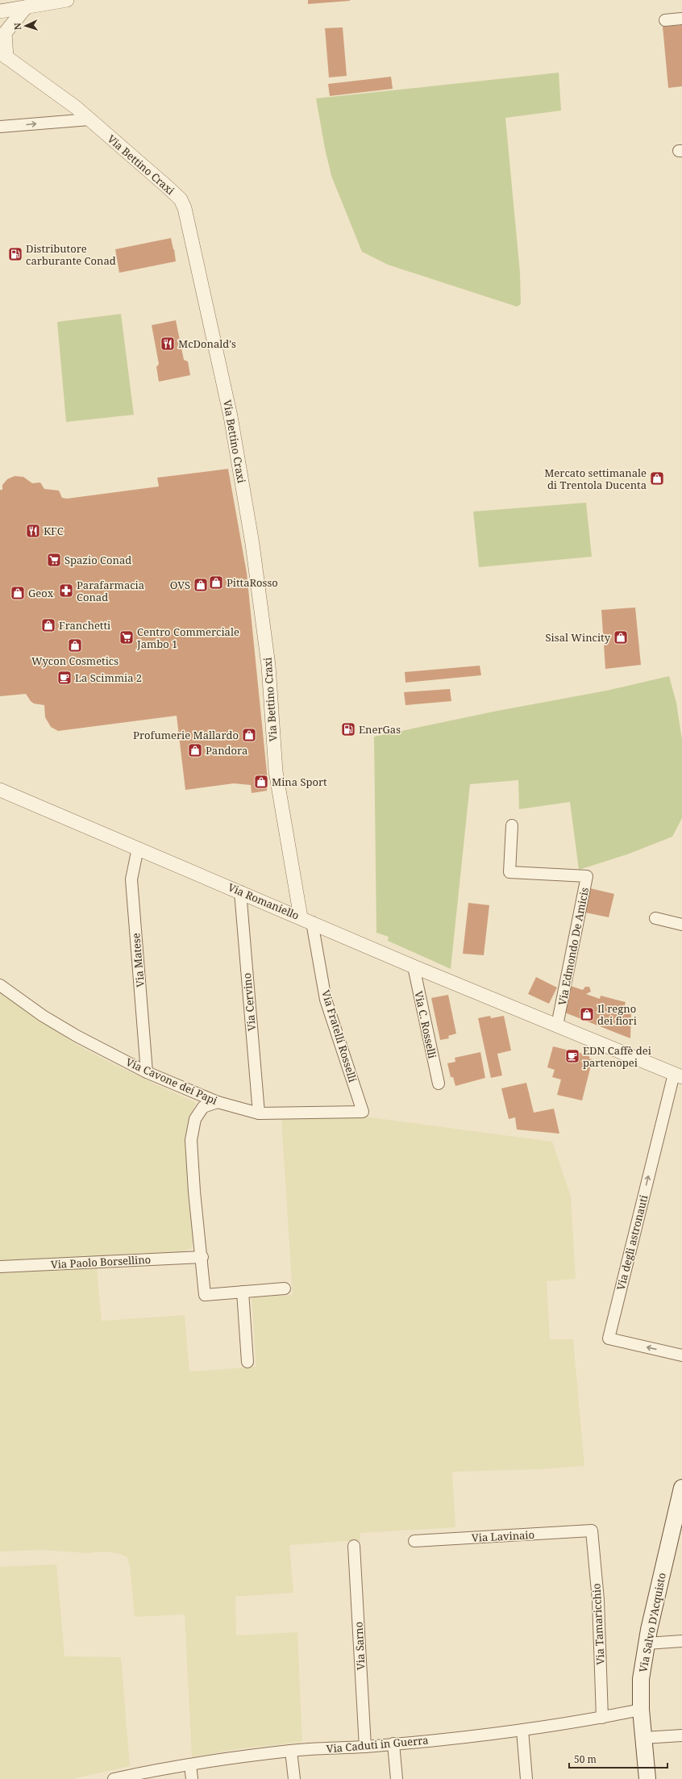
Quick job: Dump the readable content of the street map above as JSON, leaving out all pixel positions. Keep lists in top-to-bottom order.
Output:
{
  "streets": {
    "main road": ["Via Salvo D'Acquisto"],
    "street": [
      "Via Bettino Craxi",
      "Via Romaniello",
      "Via Edmondo De Amicis",
      "Via Matese",
      "Via Cervino",
      "Via C. Rosselli",
      "Via Fratelli Rosselli",
      "Via Cavone dei Papi",
      "Via degli astronauti",
      "Via Paolo Borsellino",
      "Via Lavinaio",
      "Via Tamaricchio",
      "Via Sarno",
      "Via Caduti in Guerra"
    ]
  },
  "crossings": [
    ["Via Bettino Craxi", "Via Romaniello"],
    ["Via Bettino Craxi", "Via Fratelli Rosselli"],
    ["Via Romaniello", "Via Edmondo De Amicis"],
    ["Via Romaniello", "Via Matese"],
    ["Via Romaniello", "Via Cervino"],
    ["Via Romaniello", "Via C. Rosselli"],
    ["Via Romaniello", "Via Fratelli Rosselli"],
    ["Via Romaniello", "Via degli astronauti"],
    ["Via Matese", "Via Cavone dei Papi"],
    ["Via Cervino", "Via Cavone dei Papi"],
    ["Via Fratelli Rosselli", "Via Cavone dei Papi"],
    ["Via Lavinaio", "Via Tamaricchio"],
    ["Via Salvo D'Acquisto", "Via Caduti in Guerra"],
    ["Via Tamaricchio", "Via Caduti in Guerra"],
    ["Via Sarno", "Via Caduti in Guerra"]
  ],
  "one_way": ["Via degli astronauti"],
  "places": {
    "fuel station": ["Distributore carburante Conad", "EnerGas"],
    "restaurant": ["McDonald's", "KFC"],
    "shop": [
      "Mercato settimanale di Trentola Ducenta",
      "PittaRosso",
      "OVS",
      "Geox",
      "Franchetti",
      "Sisal Wincity",
      "Wycon Cosmetics",
      "Profumerie Mallardo",
      "Pandora",
      "Mina Sport",
      "Il regno dei fiori"
    ],
    "supermarket": ["Spazio Conad", "Centro Commerciale Jambo 1"],
    "pharmacy": ["Parafarmacia Conad"],
    "cafe": ["La Scimmia 2", "EDN Caffè dei partenopei"]
  },
  "scale_bar": "50 m",
  "north": "left"
}
